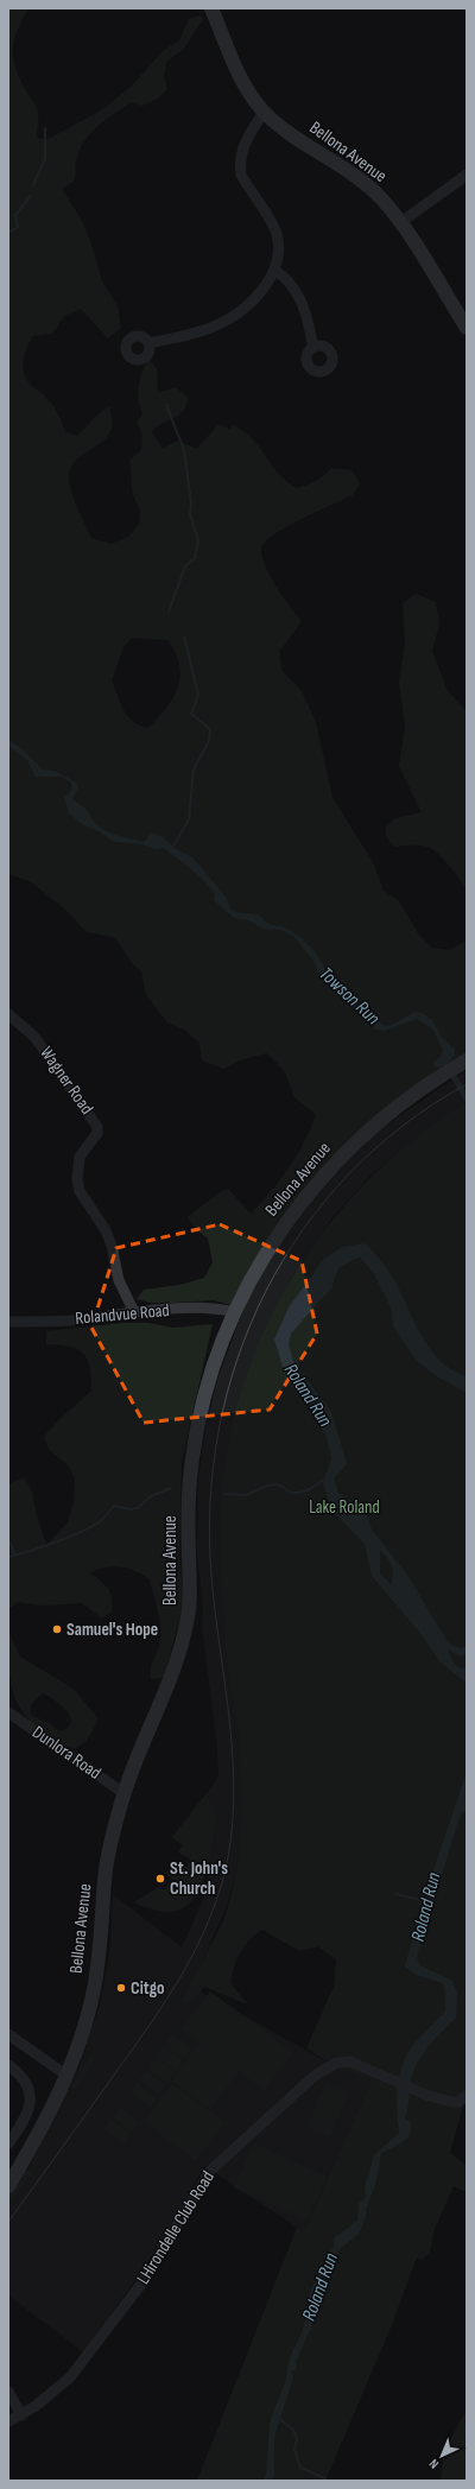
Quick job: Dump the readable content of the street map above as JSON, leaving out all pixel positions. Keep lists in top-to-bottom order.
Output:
{
  "streets": {
    "main road": ["Bellona Avenue"],
    "street": [
      "Wagner Road",
      "Rolandvue Road",
      "Dunlora Road",
      "LHirondelle Club Road"
    ]
  },
  "crossings": [
    ["Bellona Avenue", "Rolandvue Road"],
    ["Bellona Avenue", "Dunlora Road"],
    ["Wagner Road", "Rolandvue Road"]
  ],
  "water": ["Towson Run", "Roland Run"],
  "parks": ["Lake Roland"],
  "places": ["Samuel's Hope", "St. John's Church", "Citgo"],
  "north": "bottom left"
}
